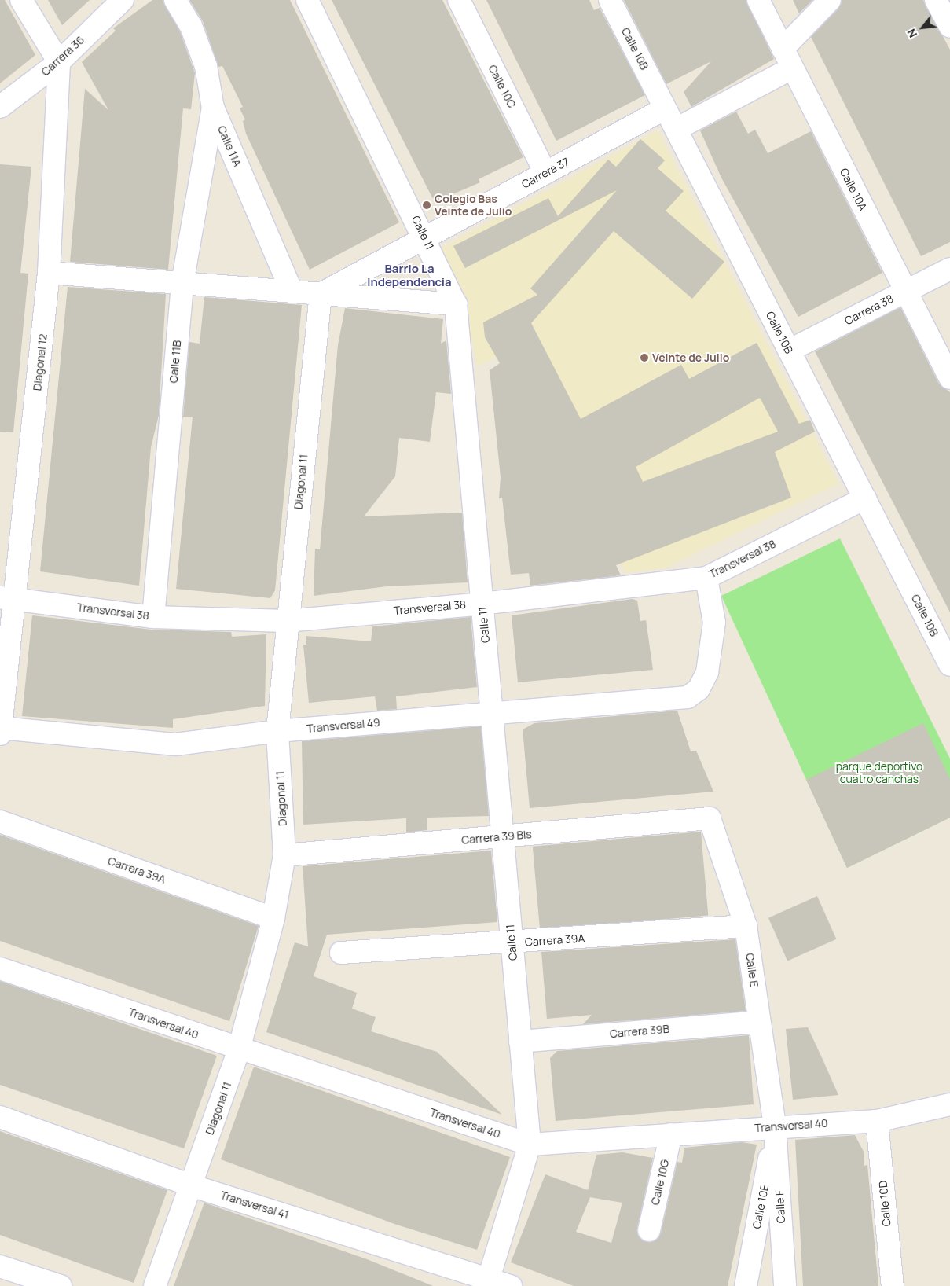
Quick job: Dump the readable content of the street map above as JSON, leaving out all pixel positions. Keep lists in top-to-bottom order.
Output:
{
  "streets": {
    "street": [
      "Calle 10B",
      "Carrera 36",
      "Calle 10C",
      "Calle 11A",
      "Carrera 37",
      "Calle 10A",
      "Calle 11",
      "Carrera 38",
      "Calle 11B",
      "Diagonal 12",
      "Diagonal 11",
      "Transversal 38",
      "Transversal 49",
      "Carrera 39 Bis",
      "Carrera 39A",
      "Calle E",
      "Transversal 40",
      "Carrera 39B",
      "Calle 10G",
      "Calle 10D",
      "Transversal 41",
      "Calle 10E",
      "Calle F"
    ]
  },
  "crossings": [
    ["Calle 10B", "Carrera 37"],
    ["Calle 10B", "Carrera 38"],
    ["Calle 10B", "Transversal 38"],
    ["Carrera 36", "Diagonal 12"],
    ["Calle 10C", "Carrera 37"],
    ["Calle 11A", "Calle 11B"],
    ["Carrera 37", "Calle 11"],
    ["Carrera 37", "Diagonal 11"],
    ["Calle 10A", "Carrera 38"],
    ["Calle 11", "Transversal 38"],
    ["Calle 11", "Transversal 49"],
    ["Calle 11", "Carrera 39 Bis"],
    ["Calle 11", "Carrera 39A"],
    ["Calle 11", "Transversal 40"],
    ["Calle 11", "Carrera 39B"],
    ["Calle 11", "Transversal 41"],
    ["Calle 11B", "Transversal 38"],
    ["Diagonal 12", "Transversal 38"],
    ["Diagonal 12", "Transversal 49"],
    ["Diagonal 11", "Transversal 38"],
    ["Diagonal 11", "Transversal 49"],
    ["Diagonal 11", "Carrera 39 Bis"],
    ["Diagonal 11", "Carrera 39A"],
    ["Diagonal 11", "Transversal 40"],
    ["Diagonal 11", "Transversal 41"],
    ["Transversal 38", "Transversal 49"],
    ["Carrera 39 Bis", "Calle E"],
    ["Carrera 39A", "Calle E"],
    ["Calle E", "Transversal 40"],
    ["Calle E", "Carrera 39B"],
    ["Calle E", "Calle 10E"],
    ["Calle E", "Calle F"],
    ["Transversal 40", "Calle 10G"],
    ["Transversal 40", "Calle 10D"],
    ["Transversal 40", "Calle 10E"],
    ["Transversal 40", "Calle F"],
    ["Calle 10E", "Calle F"]
  ],
  "districts": ["Barrio La Independencia"],
  "parks": ["parque deportivo cuatro canchas"],
  "places": ["Colegio Bas Veinte de Julio", "Veinte de Julio"],
  "north": "bottom left"
}
